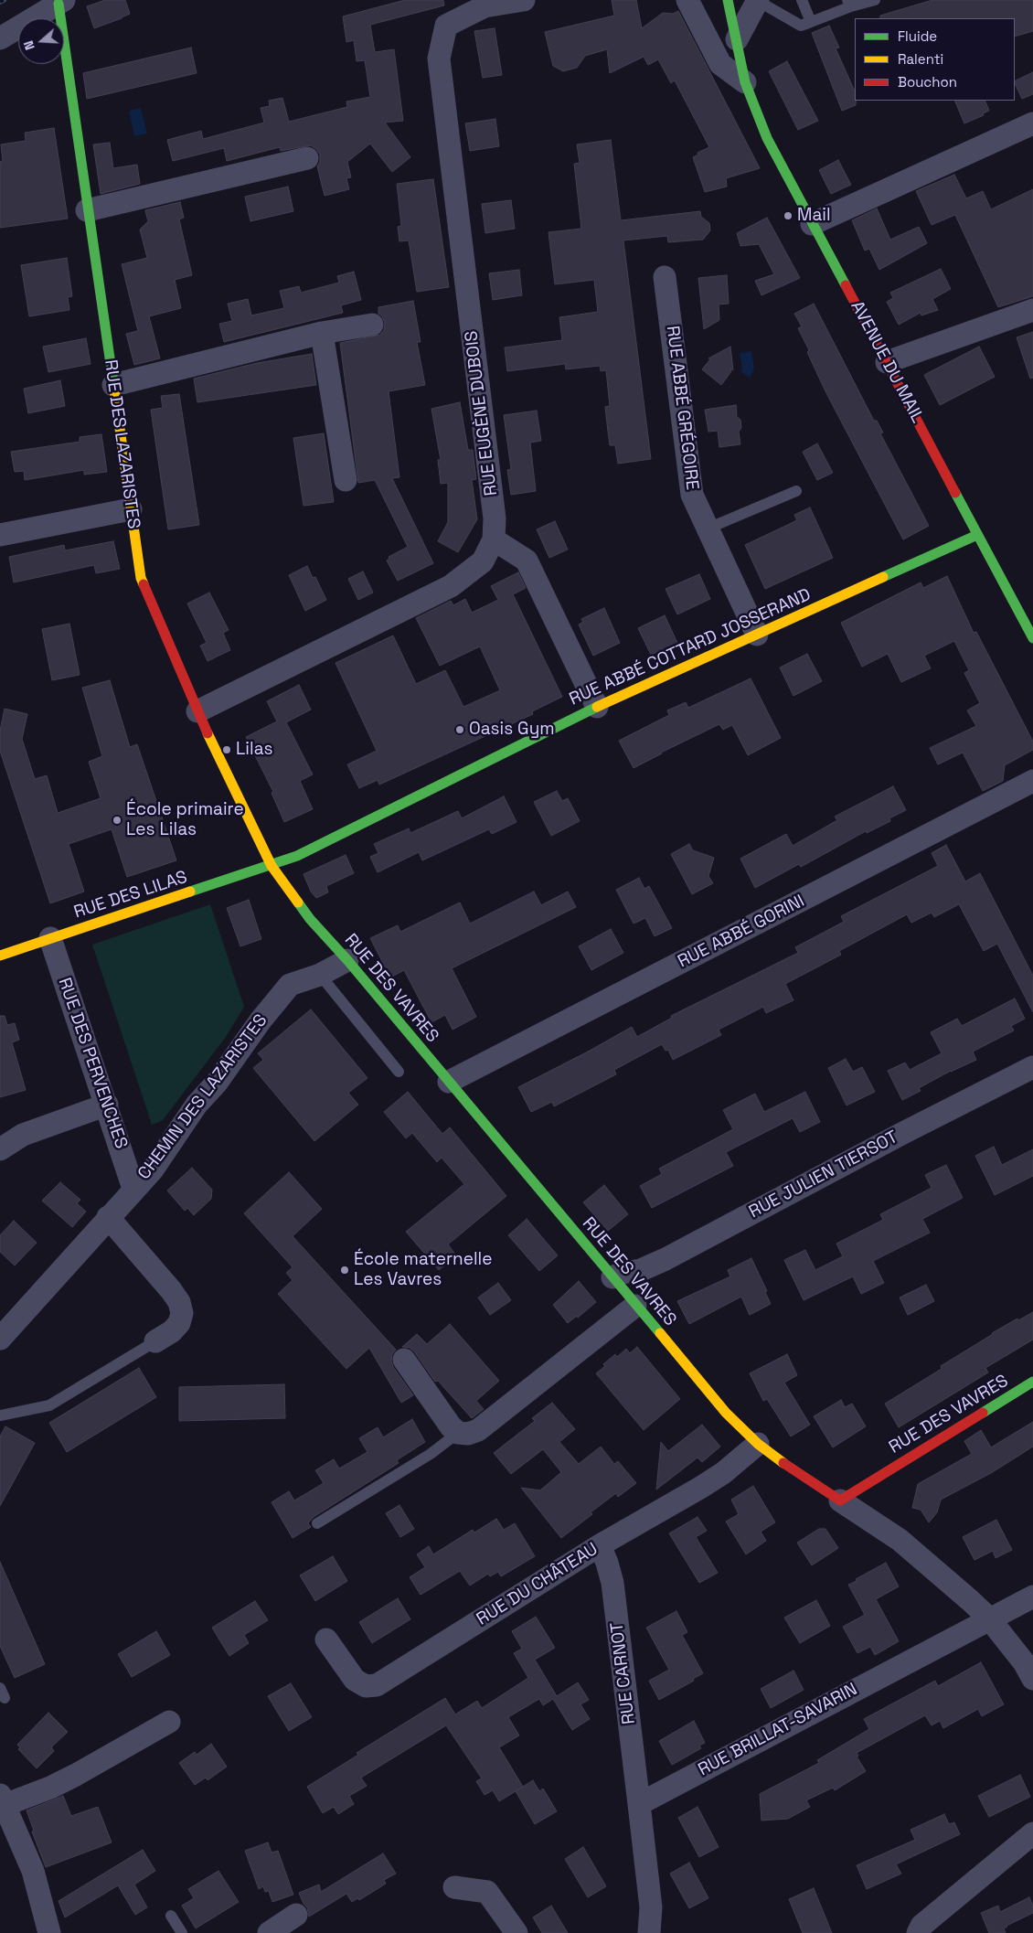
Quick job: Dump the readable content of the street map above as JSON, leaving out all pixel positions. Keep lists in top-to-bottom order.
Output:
{
  "streets": {
    "street": [
      "AVENUE DU MAIL",
      "RUE ABBÉ GRÉGOIRE",
      "RUE EUGÈNE DUBOIS",
      "RUE DES LAZARISTES",
      "RUE ABBÉ COTTARD JOSSERAND",
      "RUE DES LILAS",
      "RUE ABBÉ GORINI",
      "RUE DES VAVRES",
      "RUE DES PERVENCHES",
      "CHEMIN DES LAZARISTES",
      "RUE JULIEN TIERSOT",
      "RUE DU CHÂTEAU",
      "RUE CARNOT",
      "RUE BRILLAT-SAVARIN"
    ]
  },
  "crossings": [
    ["AVENUE DU MAIL", "RUE ABBÉ COTTARD JOSSERAND"],
    ["RUE ABBÉ GRÉGOIRE", "RUE ABBÉ COTTARD JOSSERAND"],
    ["RUE EUGÈNE DUBOIS", "RUE DES LAZARISTES"],
    ["RUE DES LAZARISTES", "RUE ABBÉ COTTARD JOSSERAND"],
    ["RUE DES LAZARISTES", "RUE DES LILAS"],
    ["RUE DES LAZARISTES", "RUE DES VAVRES"],
    ["RUE ABBÉ COTTARD JOSSERAND", "RUE DES LILAS"],
    ["RUE ABBÉ COTTARD JOSSERAND", "RUE DES VAVRES"],
    ["RUE DES LILAS", "RUE DES VAVRES"],
    ["RUE DES LILAS", "RUE DES PERVENCHES"],
    ["RUE ABBÉ GORINI", "RUE DES VAVRES"],
    ["RUE DES VAVRES", "CHEMIN DES LAZARISTES"],
    ["RUE DES VAVRES", "RUE JULIEN TIERSOT"],
    ["RUE DES VAVRES", "RUE DU CHÂTEAU"],
    ["RUE DES PERVENCHES", "CHEMIN DES LAZARISTES"],
    ["RUE DU CHÂTEAU", "RUE CARNOT"],
    ["RUE CARNOT", "RUE BRILLAT-SAVARIN"]
  ],
  "places": [
    "Mail",
    "Oasis Gym",
    "Lilas",
    "École primaire Les Lilas",
    "École maternelle Les Vavres"
  ],
  "legend": ["Fluide", "Ralenti", "Bouchon"],
  "north": "left"
}
